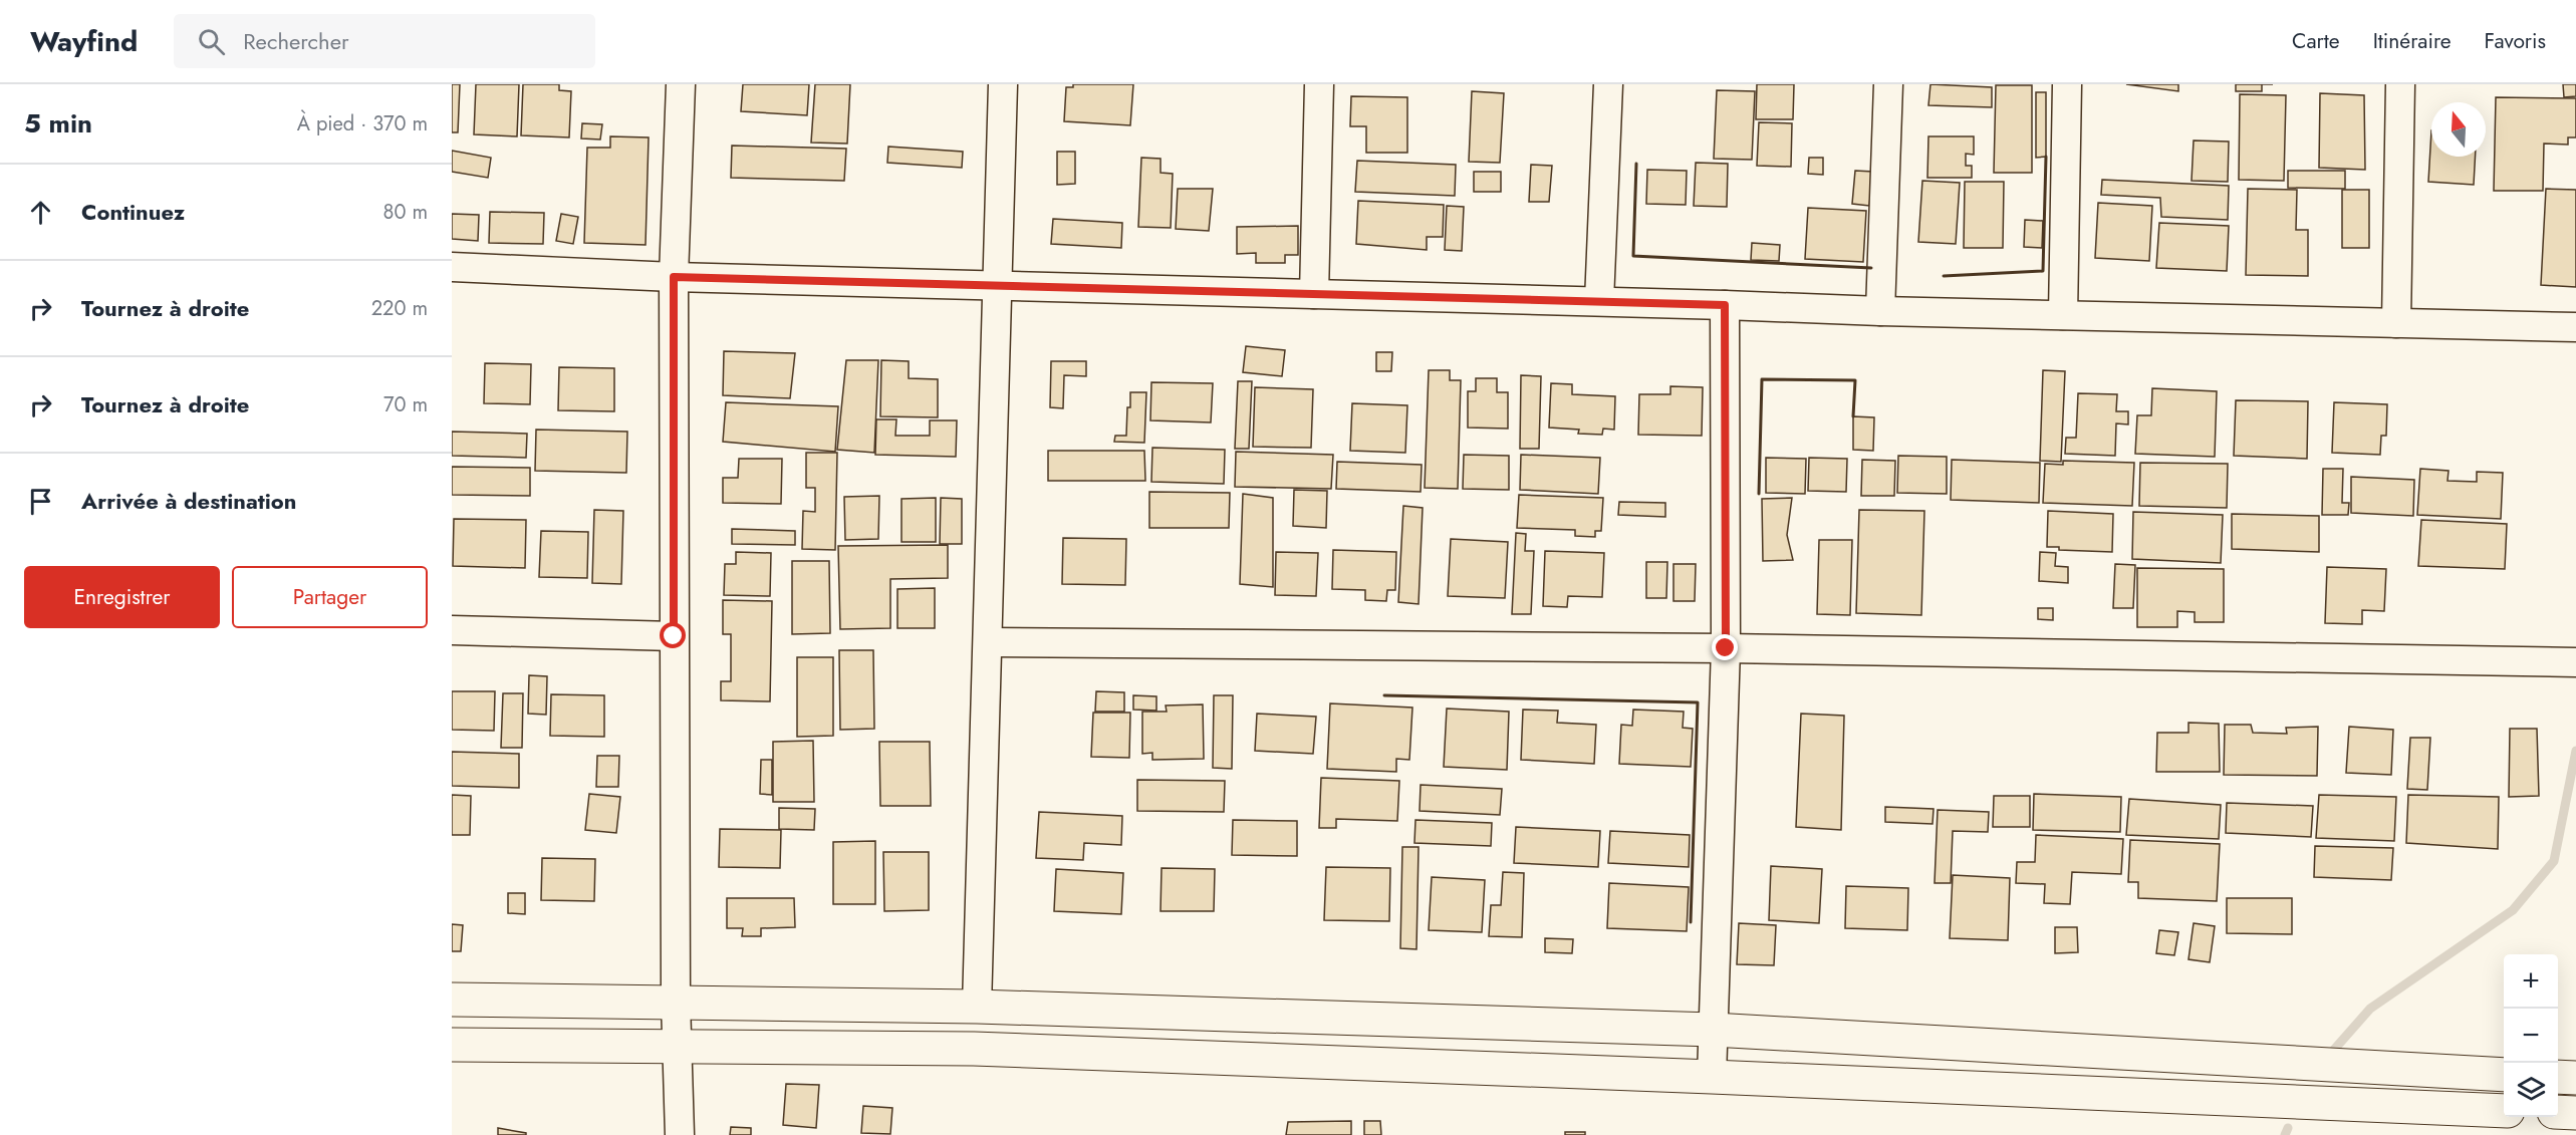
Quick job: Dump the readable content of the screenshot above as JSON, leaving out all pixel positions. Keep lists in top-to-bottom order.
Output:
{
  "north": "top",
  "page": {
    "header": "Wayfind",
    "search": "Rechercher",
    "nav": ["Carte", "Itinéraire", "Favoris"],
    "heading": ["5 min", "À pied · 370 m"],
    "list": [
      ["Continuez", "80 m"],
      ["Tournez à droite", "220 m"],
      ["Tournez à droite", "70 m"],
      "Arrivée à destination"
    ],
    "buttons": ["Enregistrer", "Partager"],
    "map_buttons": ["+", "−"]
  }
}
